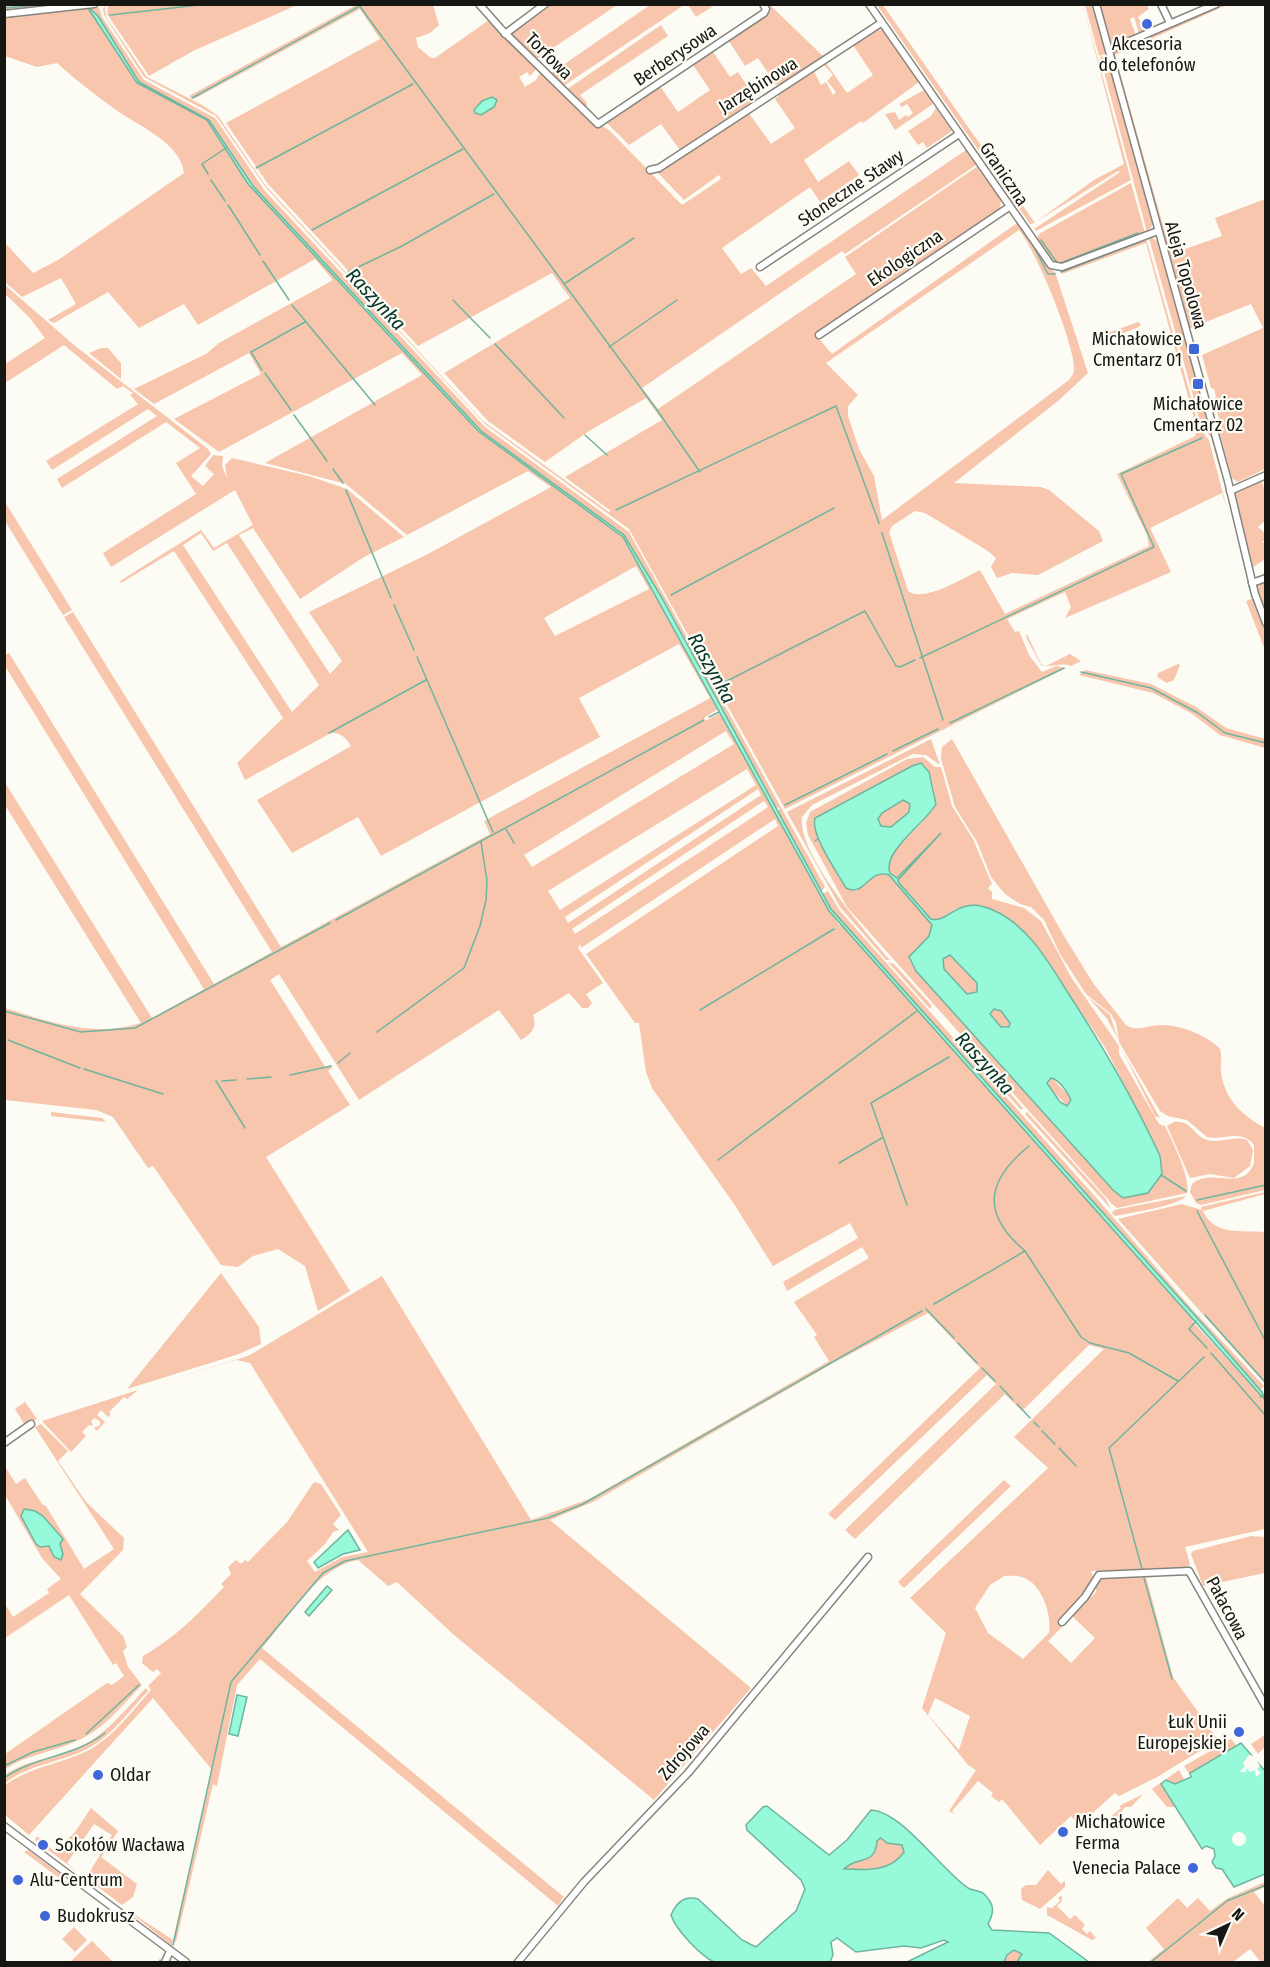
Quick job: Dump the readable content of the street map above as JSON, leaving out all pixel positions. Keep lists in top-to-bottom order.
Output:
{
  "streets": {
    "street": [
      "Berberysowa",
      "Torfowa",
      "Jarzębinowa",
      "Graniczna",
      "Słoneczne Stawy",
      "Ekologiczna",
      "Aleja Topolowa",
      "Pałacowa",
      "Zdrojowa"
    ]
  },
  "crossings": [
    ["Berberysowa", "Torfowa"],
    ["Jarzębinowa", "Graniczna"],
    ["Graniczna", "Słoneczne Stawy"],
    ["Graniczna", "Ekologiczna"],
    ["Graniczna", "Aleja Topolowa"]
  ],
  "water": ["Raszynka"],
  "places": {
    "other": [
      "Akcesoria do telefonów",
      "Łuk Unii Europejskiej",
      "Oldar",
      "Michałowice Ferma",
      "Sokołów Wacława",
      "Venecia Palace",
      "Alu-Centrum",
      "Budokrusz"
    ],
    "transit": ["Michałowice Cmentarz 01", "Michałowice Cmentarz 02"]
  },
  "north": "top right"
}
